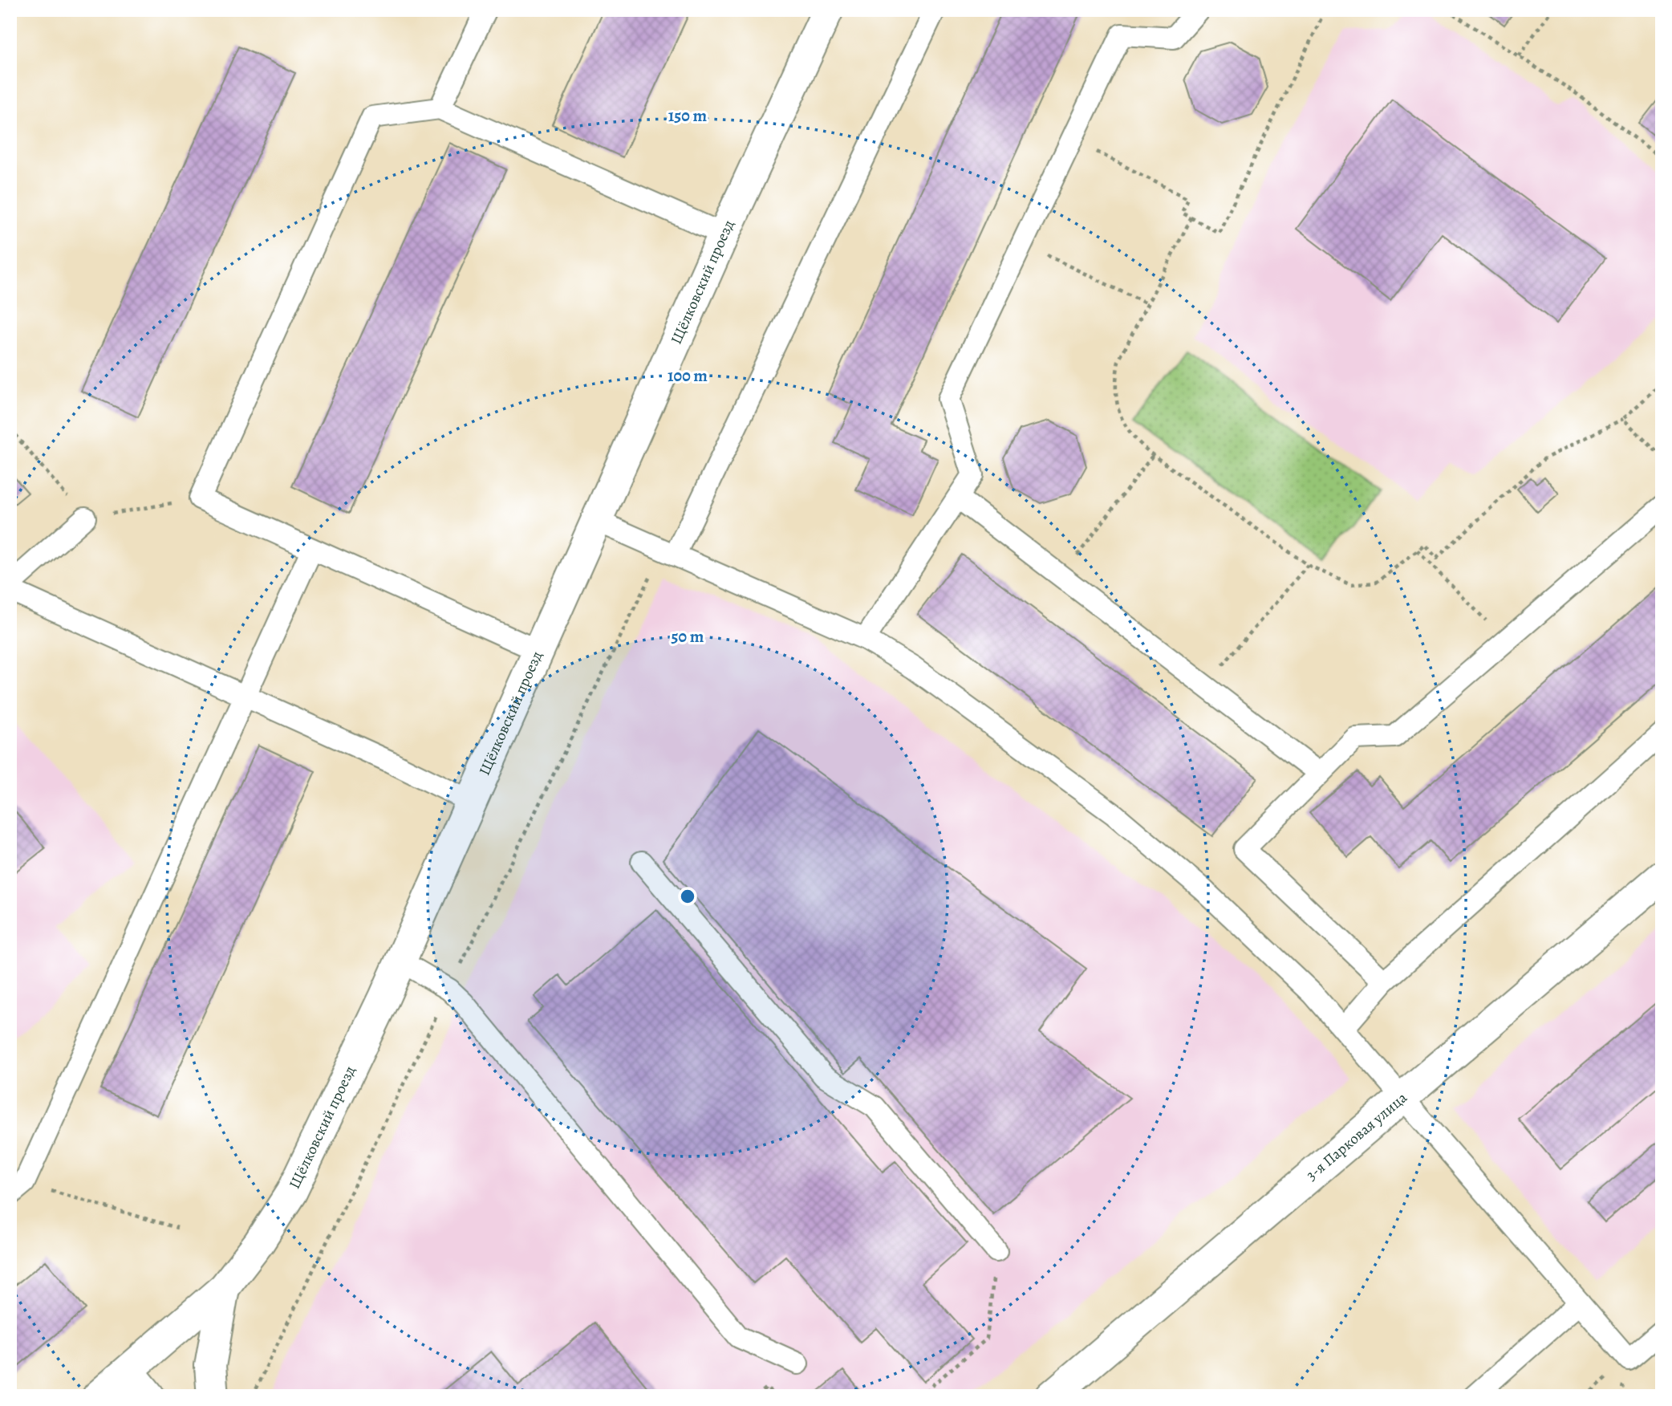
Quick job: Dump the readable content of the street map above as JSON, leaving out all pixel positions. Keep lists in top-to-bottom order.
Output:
{
  "streets": {
    "street": ["Щёлковский проезд", "3-я Парковая улица"]
  },
  "rings": ["150 m", "100 m", "50 m"]
}
